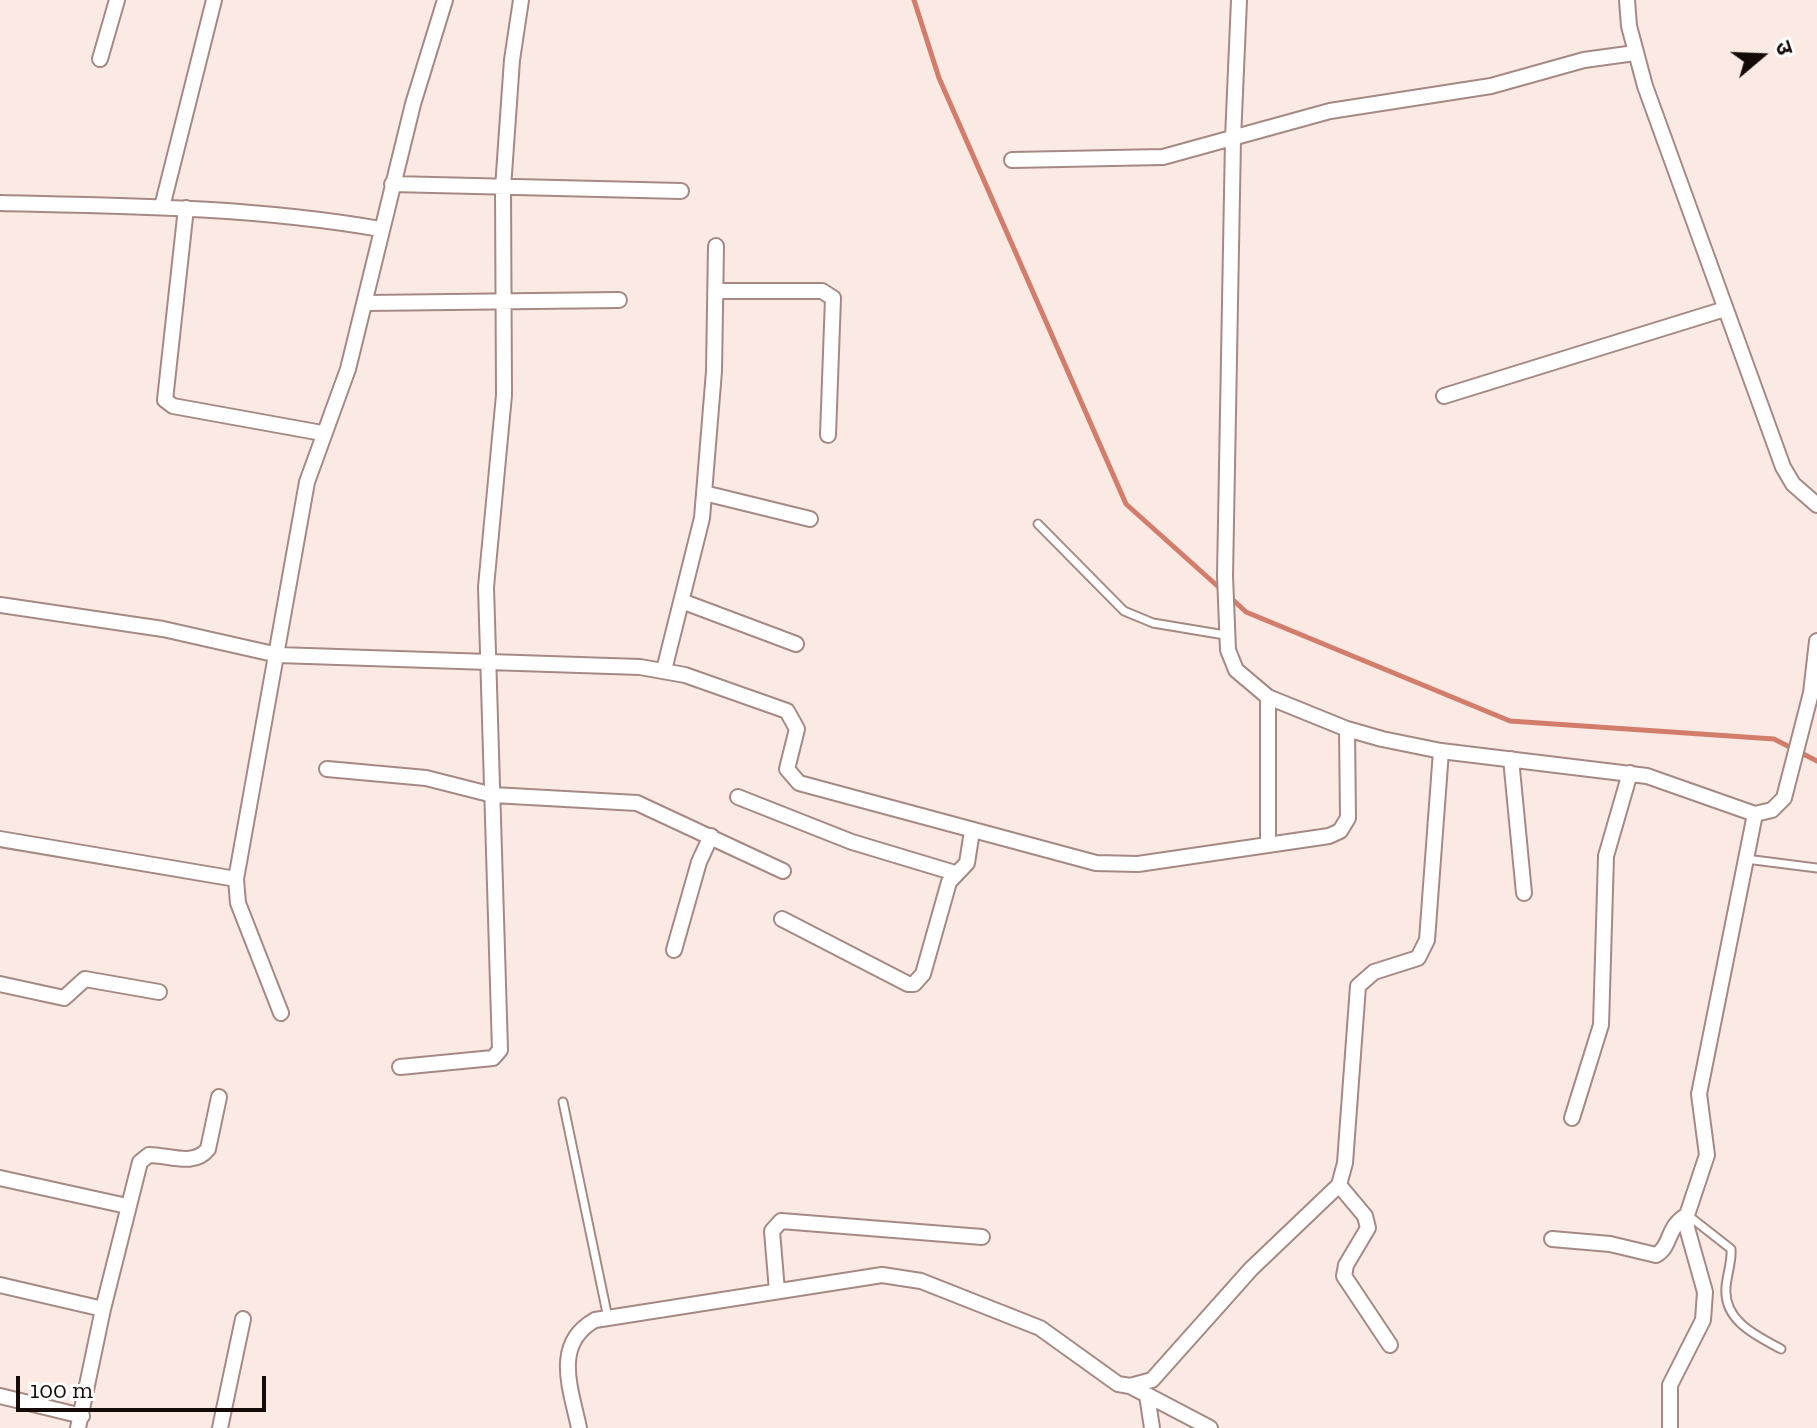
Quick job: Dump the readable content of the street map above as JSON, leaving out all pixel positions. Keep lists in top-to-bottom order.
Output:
{
  "scale_bar": "100 m",
  "north": "right"
}
